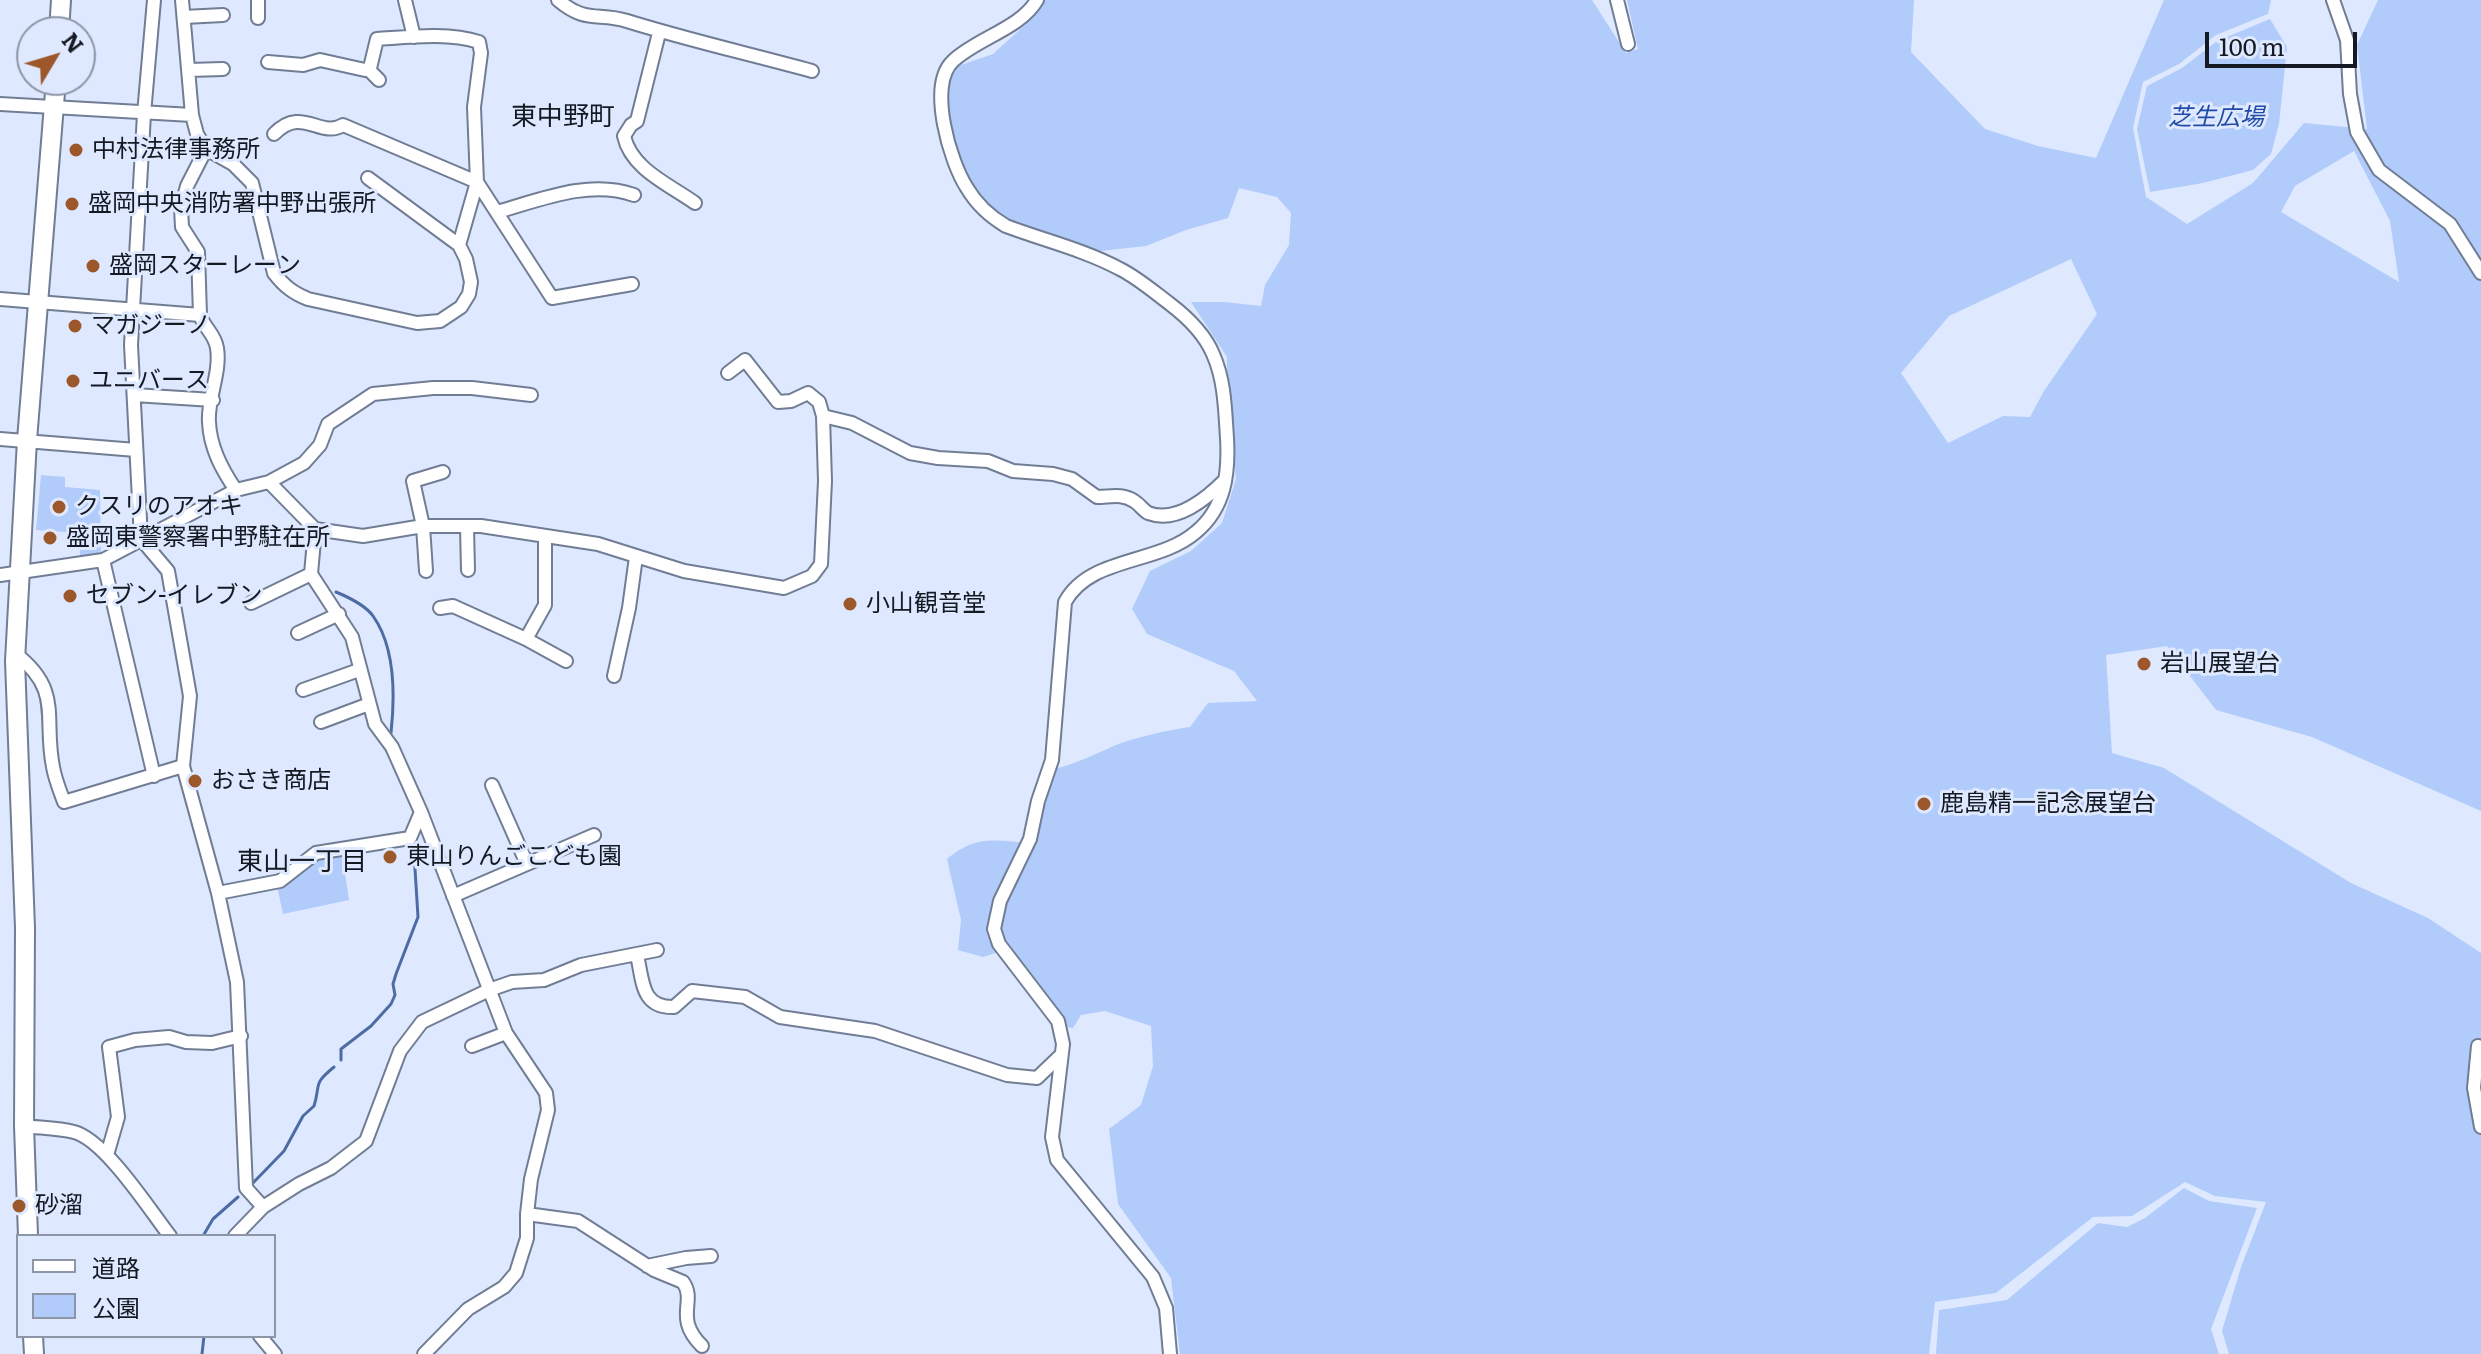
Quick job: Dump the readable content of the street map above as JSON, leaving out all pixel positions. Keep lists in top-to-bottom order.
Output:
{
  "districts": ["東中野町", "東山一丁目"],
  "parks": ["芝生広場"],
  "places": [
    "中村法律事務所",
    "盛岡中央消防署中野出張所",
    "盛岡スターレーン",
    "マガジーノ",
    "ユニバース",
    "クスリのアオキ",
    "盛岡東警察署中野駐在所",
    "セブン-イレブン",
    "小山観音堂",
    "岩山展望台",
    "おさき商店",
    "鹿島精一記念展望台",
    "東山りんごこども園",
    "砂溜"
  ],
  "legend": ["道路", "公園"],
  "scale_bar": "100 m",
  "north": "top right"
}
